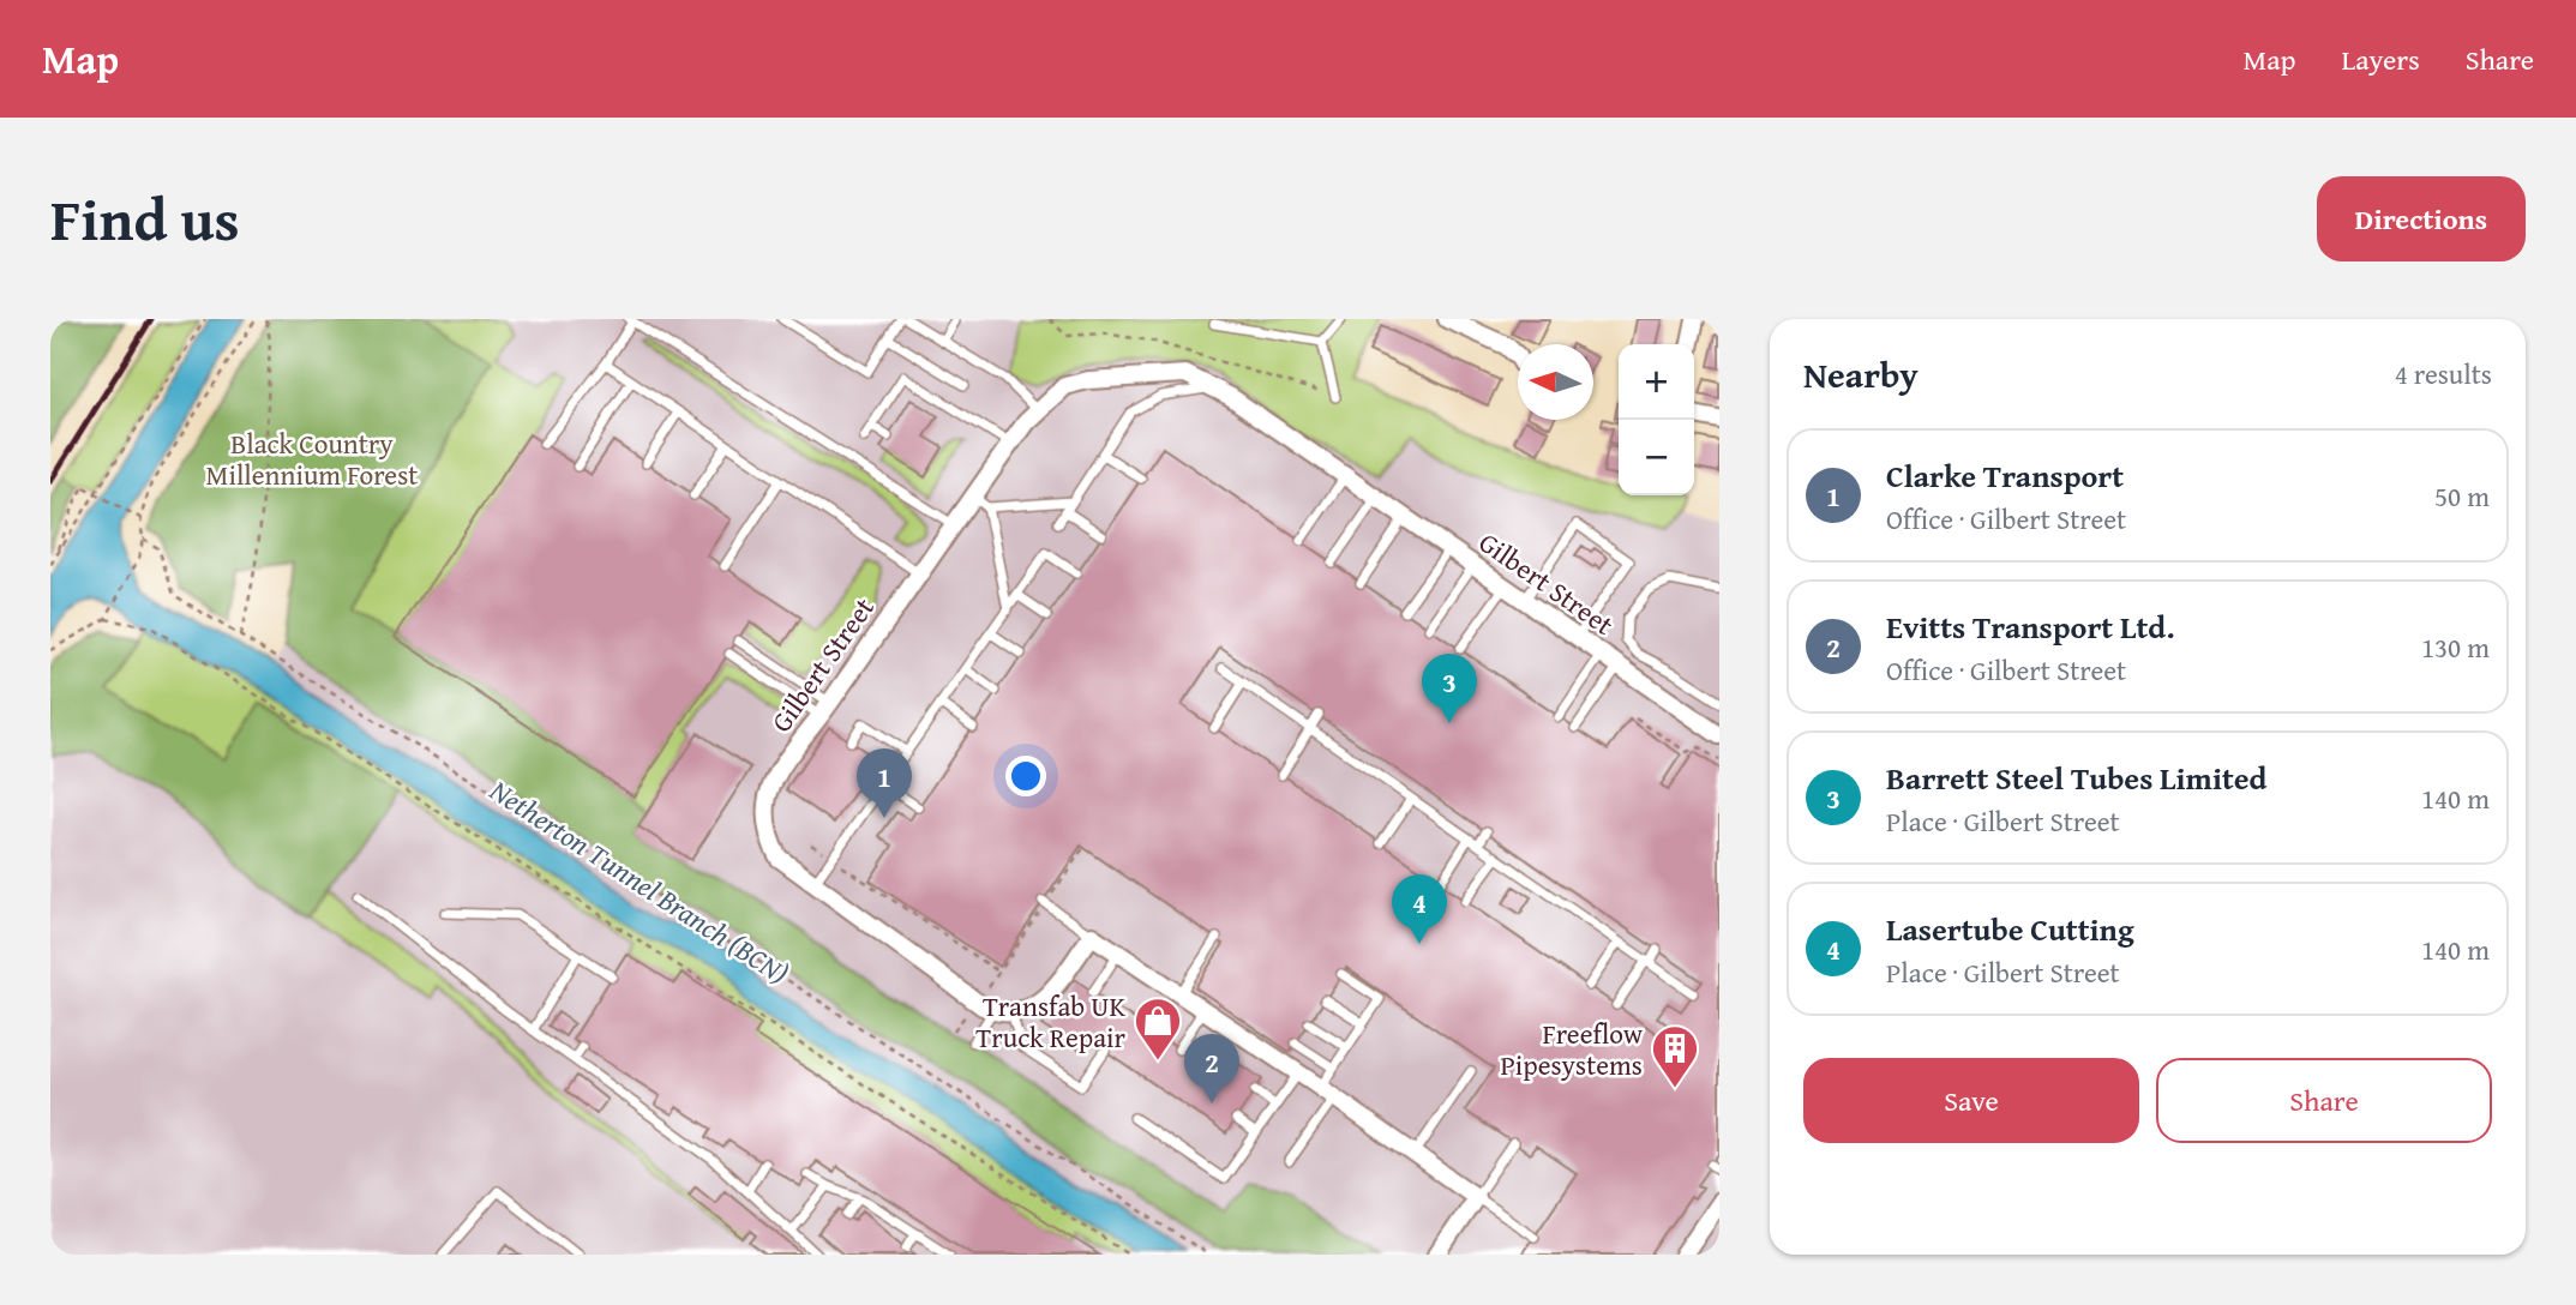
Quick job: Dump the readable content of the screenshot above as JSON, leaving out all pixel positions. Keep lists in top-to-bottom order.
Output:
{
  "streets": {
    "street": ["Gilbert Street"]
  },
  "water": ["Netherton Tunnel Branch (BCN)"],
  "parks": ["Black Country Millennium Forest"],
  "places": {
    "shop": ["Transfab UK Truck Repair"],
    "building": ["Freeflow Pipesystems"]
  },
  "north": "left",
  "page": {
    "header": "Map",
    "nav": ["Map", "Layers", "Share"],
    "title": "Find us",
    "buttons": [
      "Directions",
      ["Save", "Share"]
    ],
    "heading": ["Nearby", "4 results"],
    "map_buttons": ["+", "−"],
    "list": [
      {
        "mark": "1",
        "name": "Clarke Transport",
        "note": "Office · Gilbert Street",
        "value": "50 m"
      },
      {
        "mark": "2",
        "name": "Evitts Transport Ltd.",
        "note": "Office · Gilbert Street",
        "value": "130 m"
      },
      {
        "mark": "3",
        "name": "Barrett Steel Tubes Limited",
        "note": "Place · Gilbert Street",
        "value": "140 m"
      },
      {
        "mark": "4",
        "name": "Lasertube Cutting",
        "note": "Place · Gilbert Street",
        "value": "140 m"
      }
    ],
    "pins": [
      "3",
      "1",
      "4",
      "2"
    ]
  }
}
